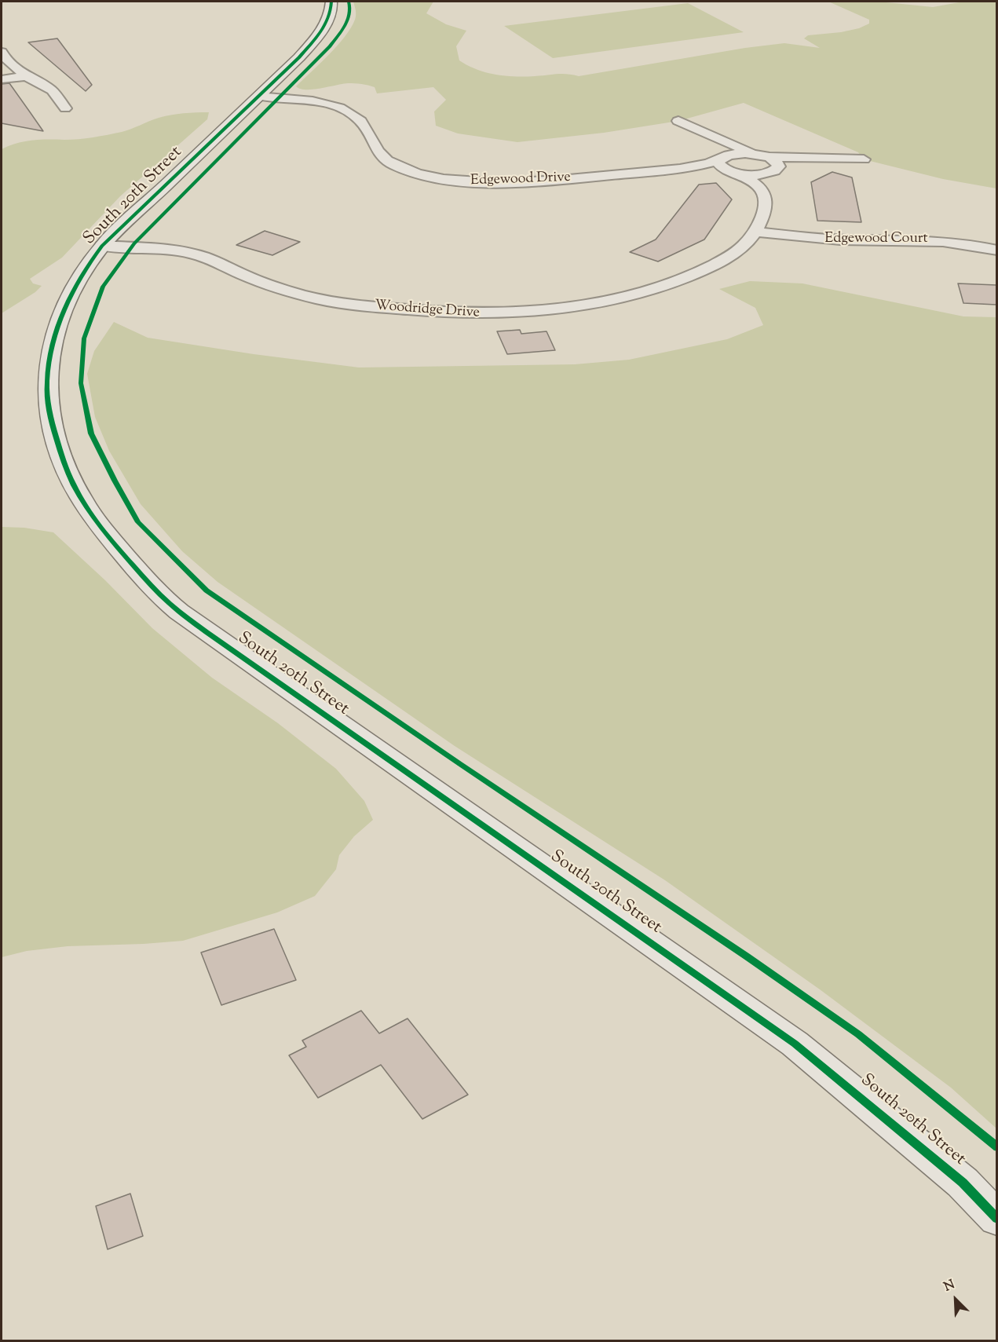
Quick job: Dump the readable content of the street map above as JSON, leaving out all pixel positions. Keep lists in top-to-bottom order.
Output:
{
  "streets": {
    "main road": ["South 20th Street"],
    "street": ["Edgewood Drive", "Edgewood Court", "Woodridge Drive"]
  },
  "crossings": [
    ["Edgewood Drive", "South 20th Street"],
    ["South 20th Street", "Woodridge Drive"],
    ["Edgewood Court", "Woodridge Drive"]
  ],
  "north": "top left"
}
